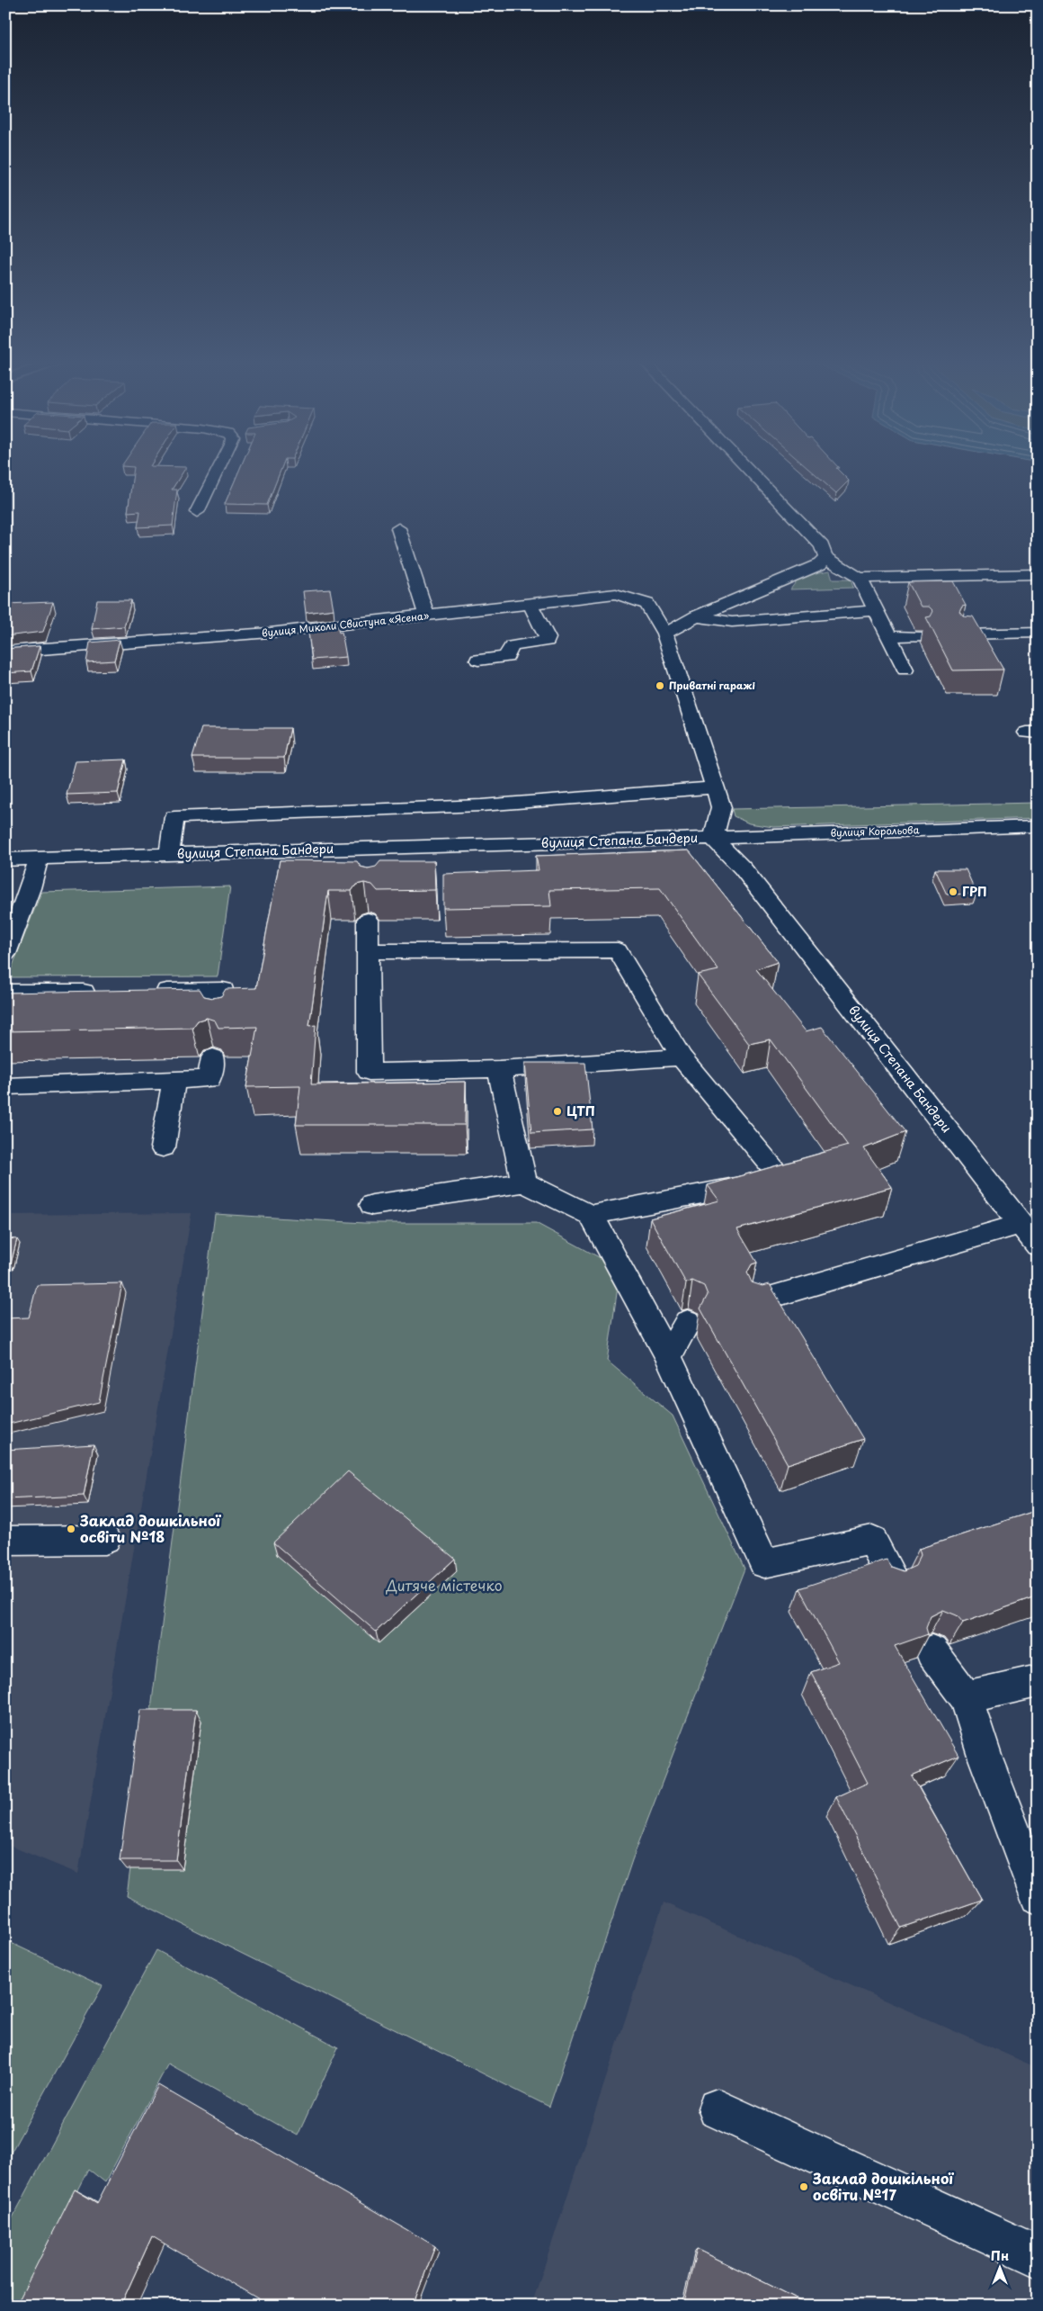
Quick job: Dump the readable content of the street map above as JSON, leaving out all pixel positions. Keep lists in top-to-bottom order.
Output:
{
  "streets": {
    "street": ["вулиця Миколи Свистуна «Ясена»", "вулиця Корольова", "вулиця Степана Бандери"]
  },
  "crossings": [
    ["вулиця Миколи Свистуна «Ясена»", "вулиця Корольова"],
    ["вулиця Миколи Свистуна «Ясена»", "вулиця Степана Бандери"],
    ["вулиця Корольова", "вулиця Степана Бандери"]
  ],
  "parks": ["Дитяче містечко"],
  "places": [
    "Приватні гаражі",
    "ГРП",
    "ЦТП",
    "Заклад дошкільної освіти №18",
    "Заклад дошкільної освіти №17"
  ],
  "north": "top"
}
